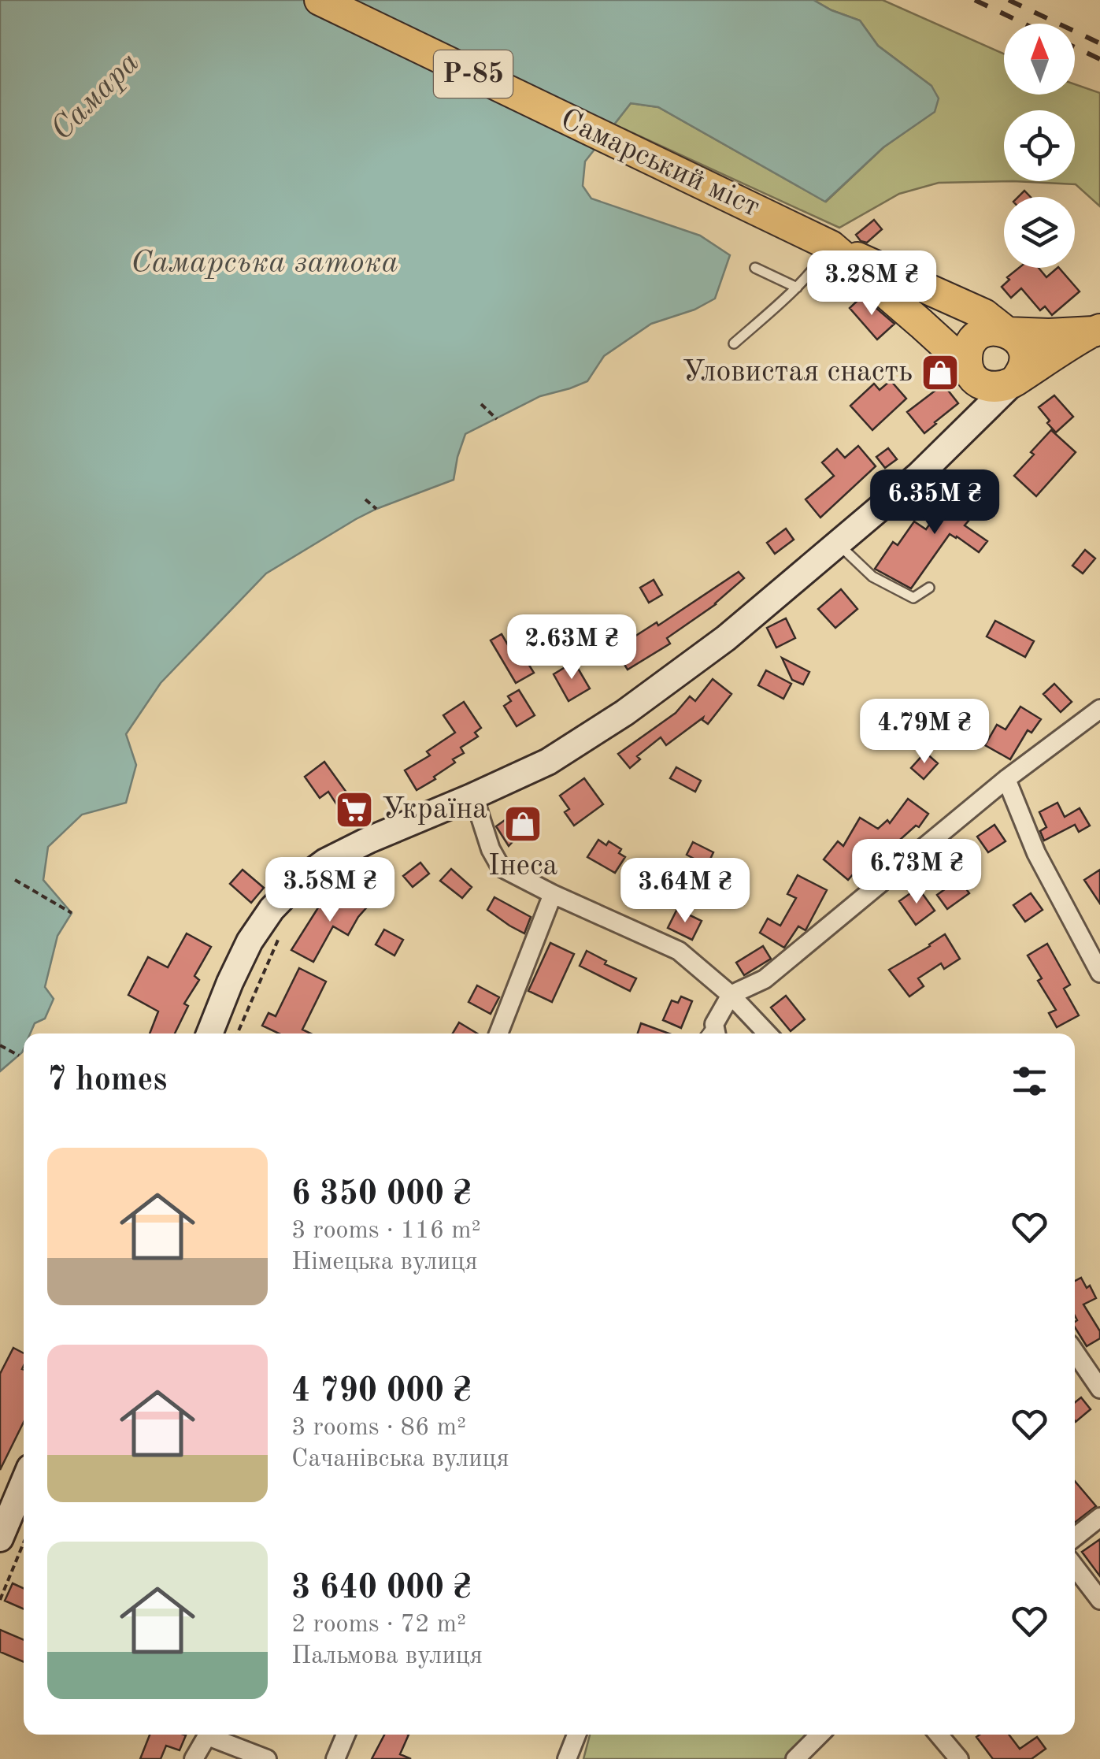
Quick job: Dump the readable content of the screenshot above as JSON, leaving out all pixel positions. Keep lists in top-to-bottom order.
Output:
{
  "streets": {
    "main road": ["Р-85", "Самарський міст"]
  },
  "crossings": [
    ["Р-85", "Самарський міст"]
  ],
  "water": ["Самара", "Самарська затока"],
  "places": {
    "shop": ["Уловистая снасть", "Інеса"],
    "supermarket": ["Україна"]
  },
  "north": "top",
  "page": {
    "price": [
      "3.28M ₴",
      "6.35M ₴",
      "2.63M ₴",
      "4.79M ₴",
      "6.73M ₴",
      "3.58M ₴",
      "3.64M ₴"
    ],
    "heading": "7 homes",
    "list": [
      {
        "name": "6 350 000 ₴",
        "note": "3 rooms · 116 m² · Німецька вулиця"
      },
      {
        "name": "4 790 000 ₴",
        "note": "3 rooms · 86 m² · Сачанівська вулиця"
      },
      {
        "name": "3 640 000 ₴",
        "note": "2 rooms · 72 m² · Пальмова вулиця"
      }
    ]
  }
}
